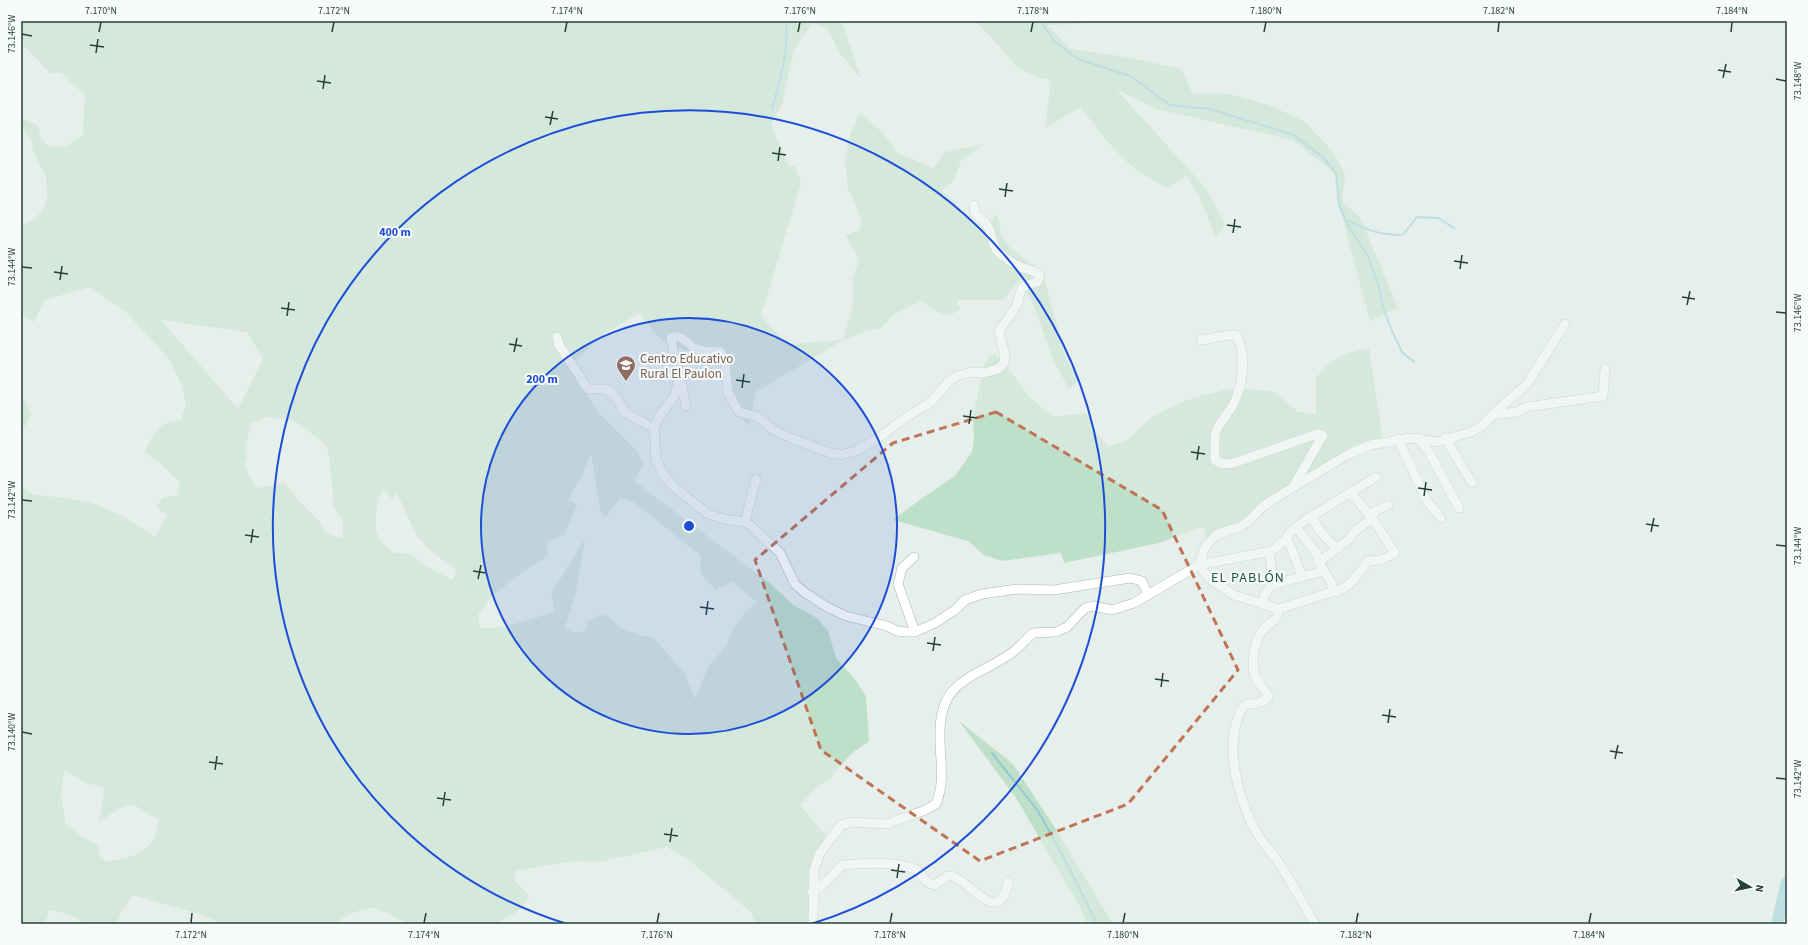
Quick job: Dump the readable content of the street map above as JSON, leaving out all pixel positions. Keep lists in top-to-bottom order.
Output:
{
  "districts": ["EL PABLÓN"],
  "places": {
    "school or university": ["Centro Educativo Rural El Paulon"]
  },
  "north": "right",
  "coordinates": [
    "7.170°N",
    "7.172°N",
    "7.174°N",
    "7.176°N",
    "7.178°N",
    "7.180°N",
    "7.182°N",
    "7.184°N",
    "73.146°W",
    "73.148°W",
    "73.144°W",
    "73.142°W",
    "73.140°W"
  ],
  "rings": ["400 m", "200 m"]
}
